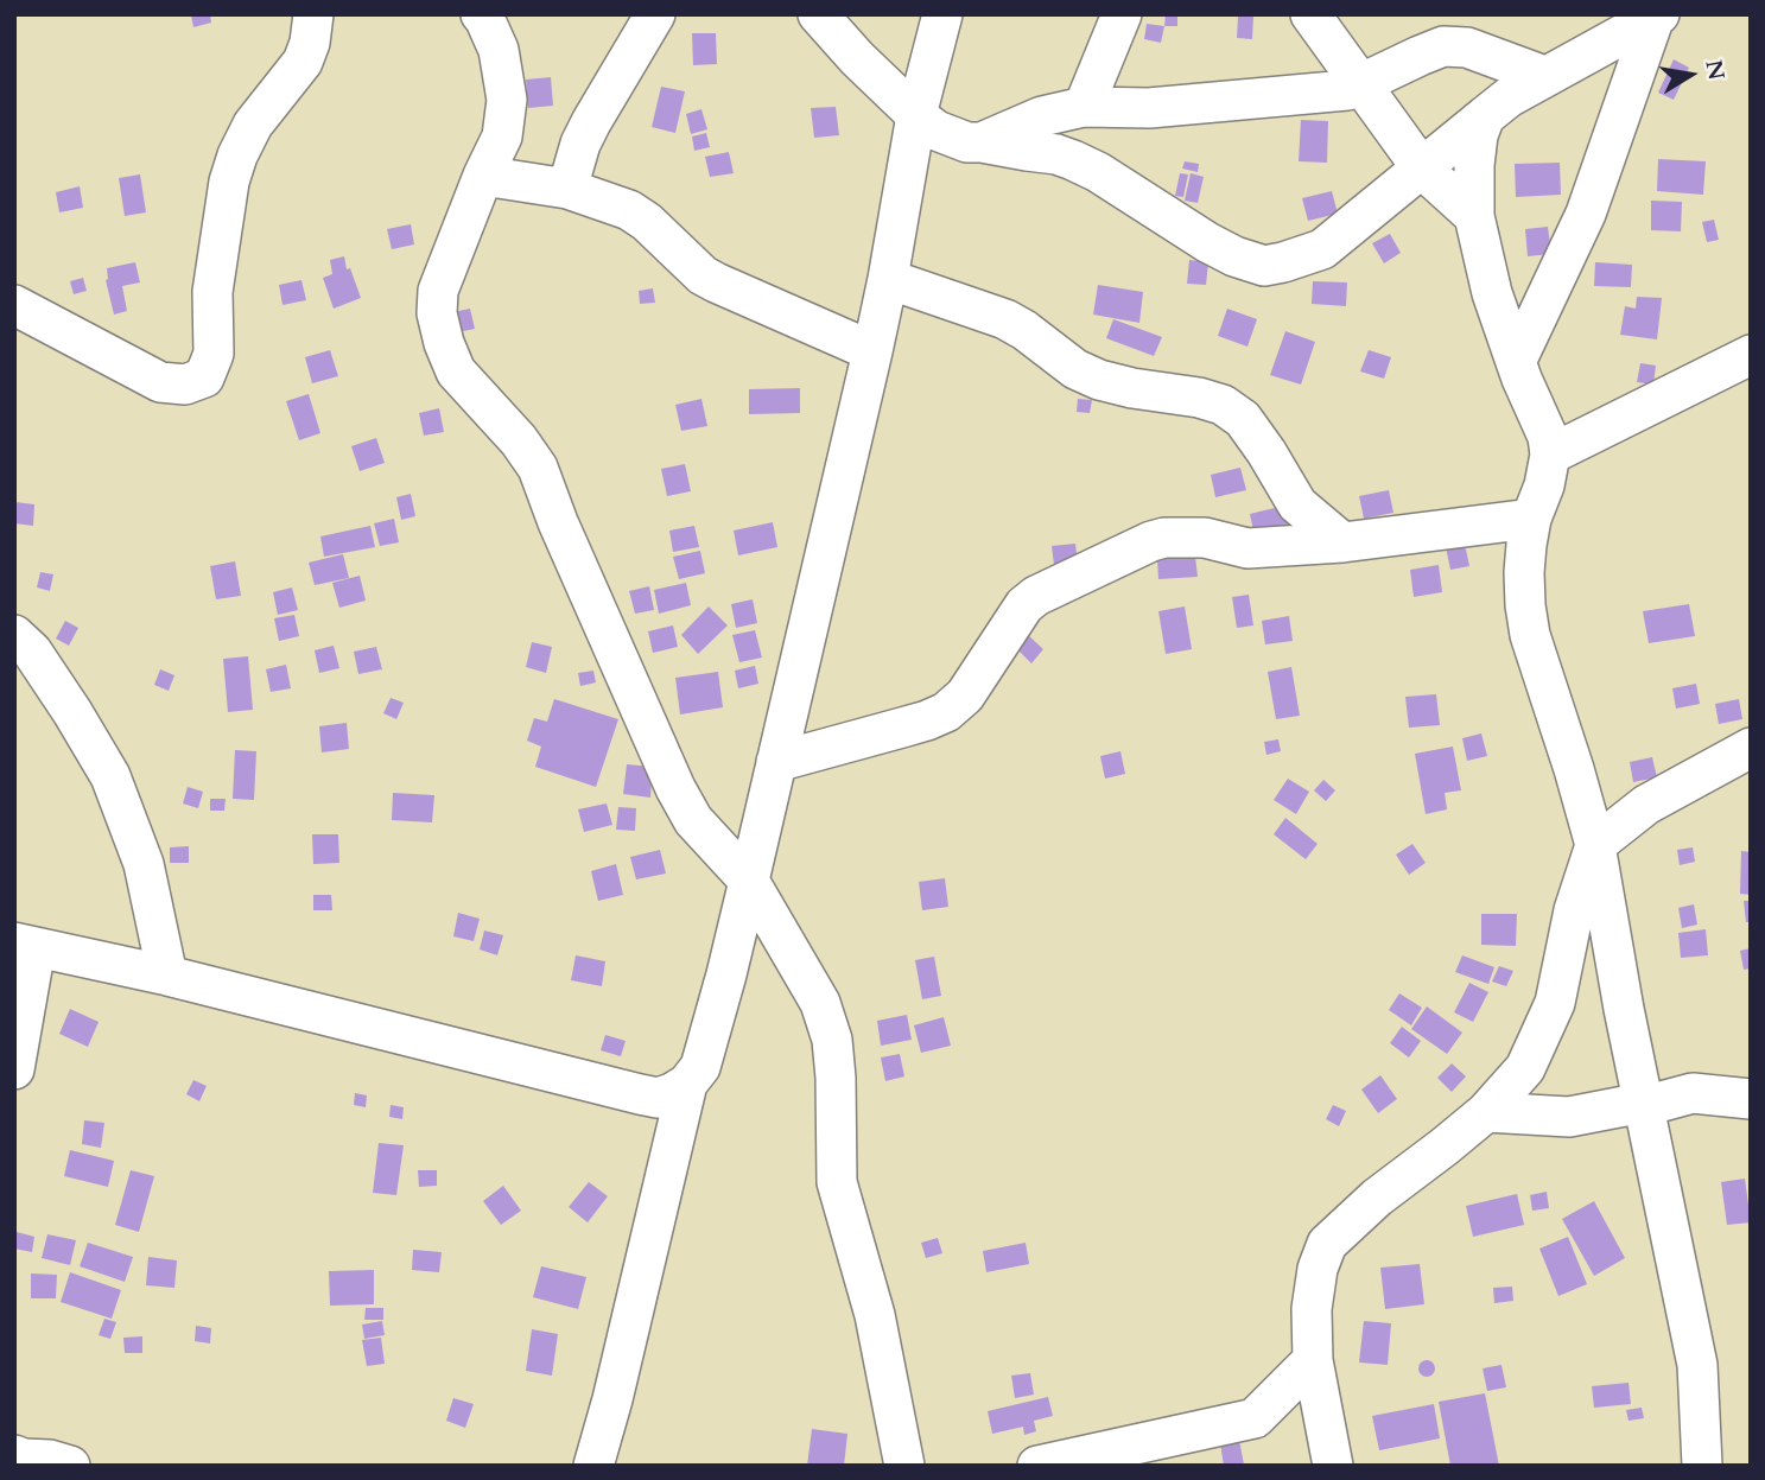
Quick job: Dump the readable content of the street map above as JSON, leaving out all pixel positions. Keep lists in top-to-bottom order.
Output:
{
  "north": "right"
}
